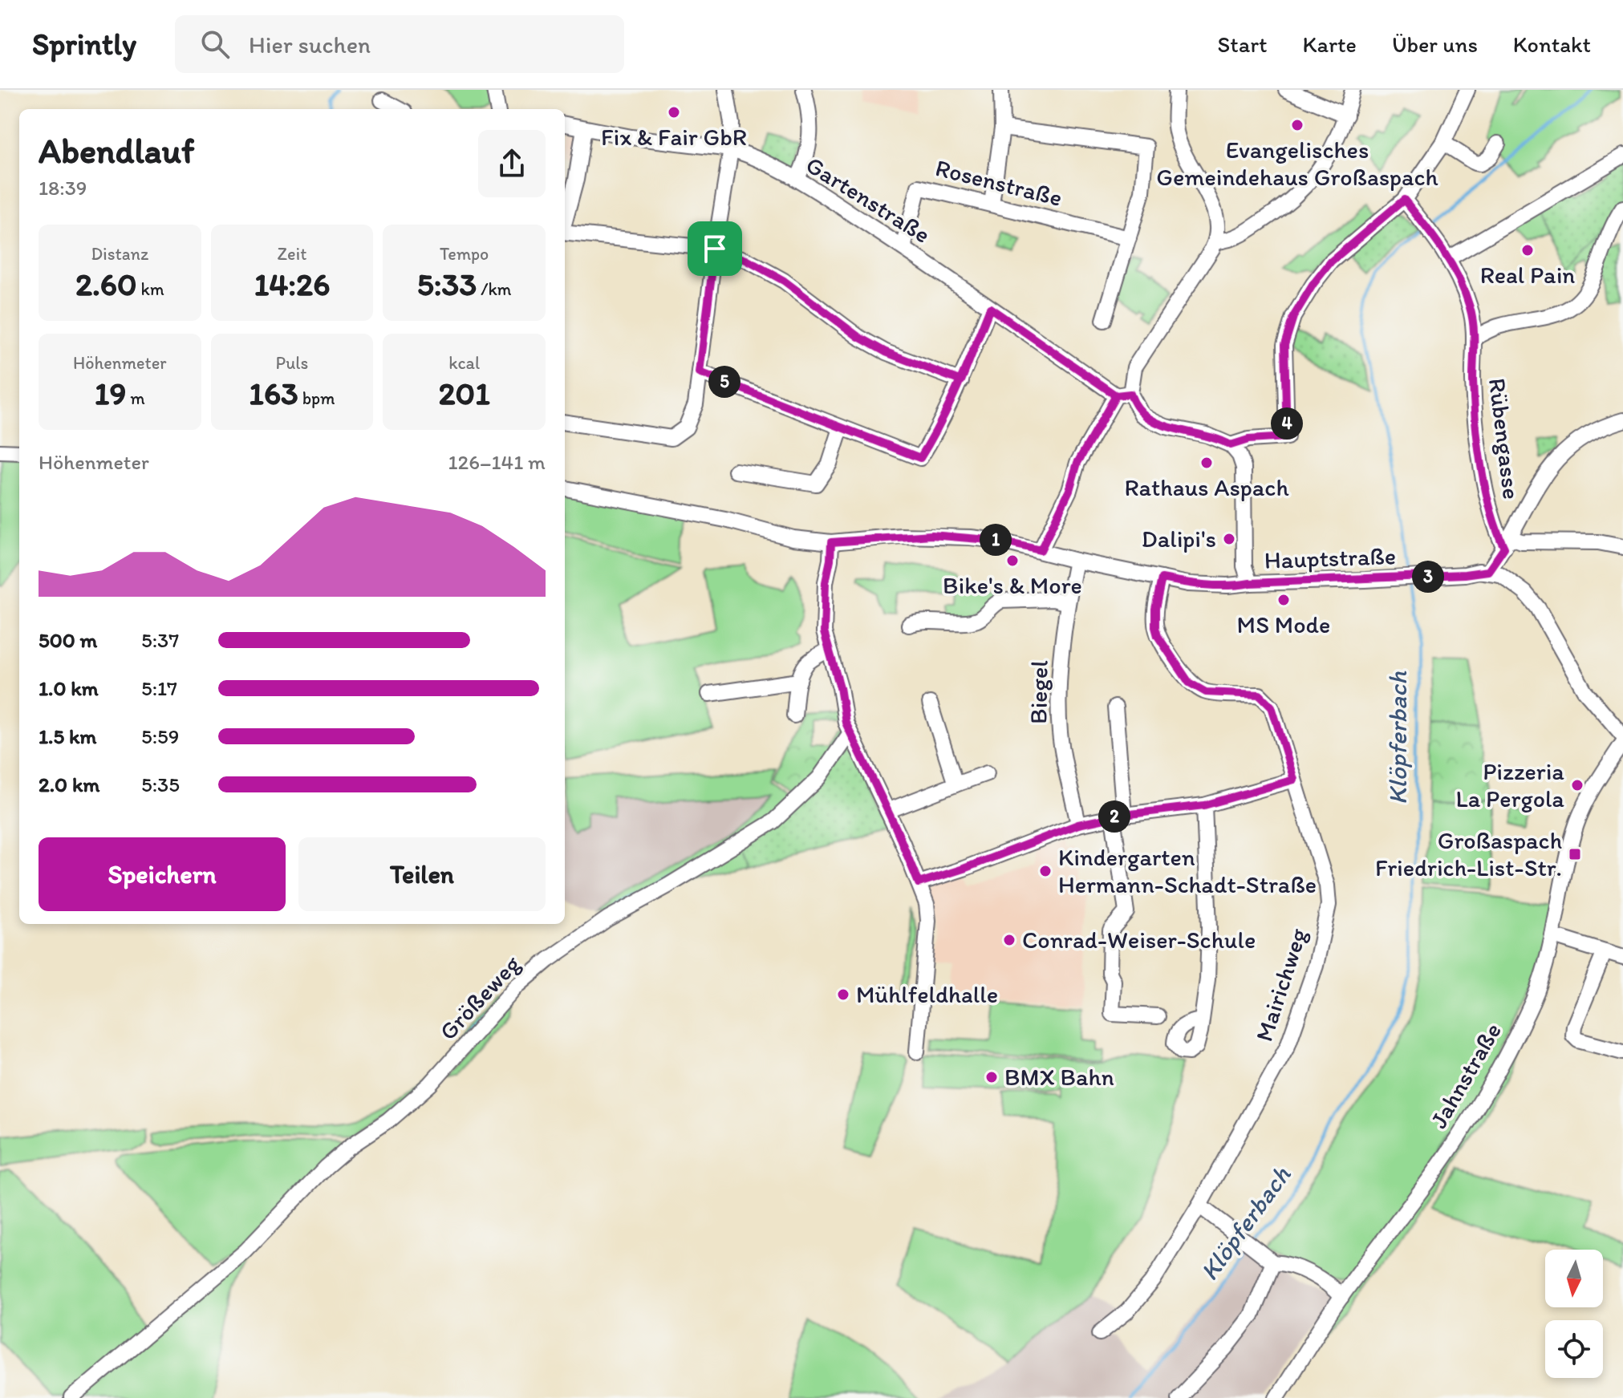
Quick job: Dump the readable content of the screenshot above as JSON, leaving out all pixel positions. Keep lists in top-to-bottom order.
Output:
{
  "streets": {
    "street": [
      "Rosenstraße",
      "Gartenstraße",
      "Rübengasse",
      "Hauptstraße",
      "Biegel",
      "Mairichweg",
      "Größeweg",
      "Jahnstraße"
    ]
  },
  "crossings": [
    ["Rosenstraße", "Gartenstraße"],
    ["Hauptstraße", "Biegel"],
    ["Hauptstraße", "Mairichweg"]
  ],
  "water": ["Klöpferbach"],
  "places": {
    "other": [
      "Fix & Fair GbR",
      "Evangelisches Gemeindehaus Großaspach",
      "Real Pain",
      "Rathaus Aspach",
      "Dalipi's",
      "Bike's & More",
      "MS Mode",
      "Pizzeria La Pergola",
      "Kindergarten Hermann-Schadt-Straße",
      "Conrad-Weiser-Schule",
      "Mühlfeldhalle",
      "BMX Bahn"
    ],
    "transit": ["Großaspach Friedrich-List-Str."]
  },
  "north": "bottom",
  "page": {
    "header": "Sprintly",
    "search": "Hier suchen",
    "nav": [
      "Start",
      "Karte",
      "Über uns",
      "Kontakt"
    ],
    "heading": ["Abendlauf", "18:39"],
    "stats": [
      ["Distanz", "2.60 km"],
      ["Zeit", "14:26"],
      ["Tempo", "5:33 /km"],
      ["Höhenmeter", "19 m"],
      ["Puls", "163 bpm"],
      ["kcal", "201"]
    ],
    "pins": [
      "5",
      "4",
      "1",
      "3",
      "2"
    ],
    "chart": ["Höhenmeter", "126–141 m"],
    "list": [
      {
        "name": "500 m",
        "note": "5:37"
      },
      {
        "name": "1.0 km",
        "note": "5:17"
      },
      {
        "name": "1.5 km",
        "note": "5:59"
      },
      {
        "name": "2.0 km",
        "note": "5:35"
      }
    ],
    "buttons": ["Speichern", "Teilen"]
  }
}
